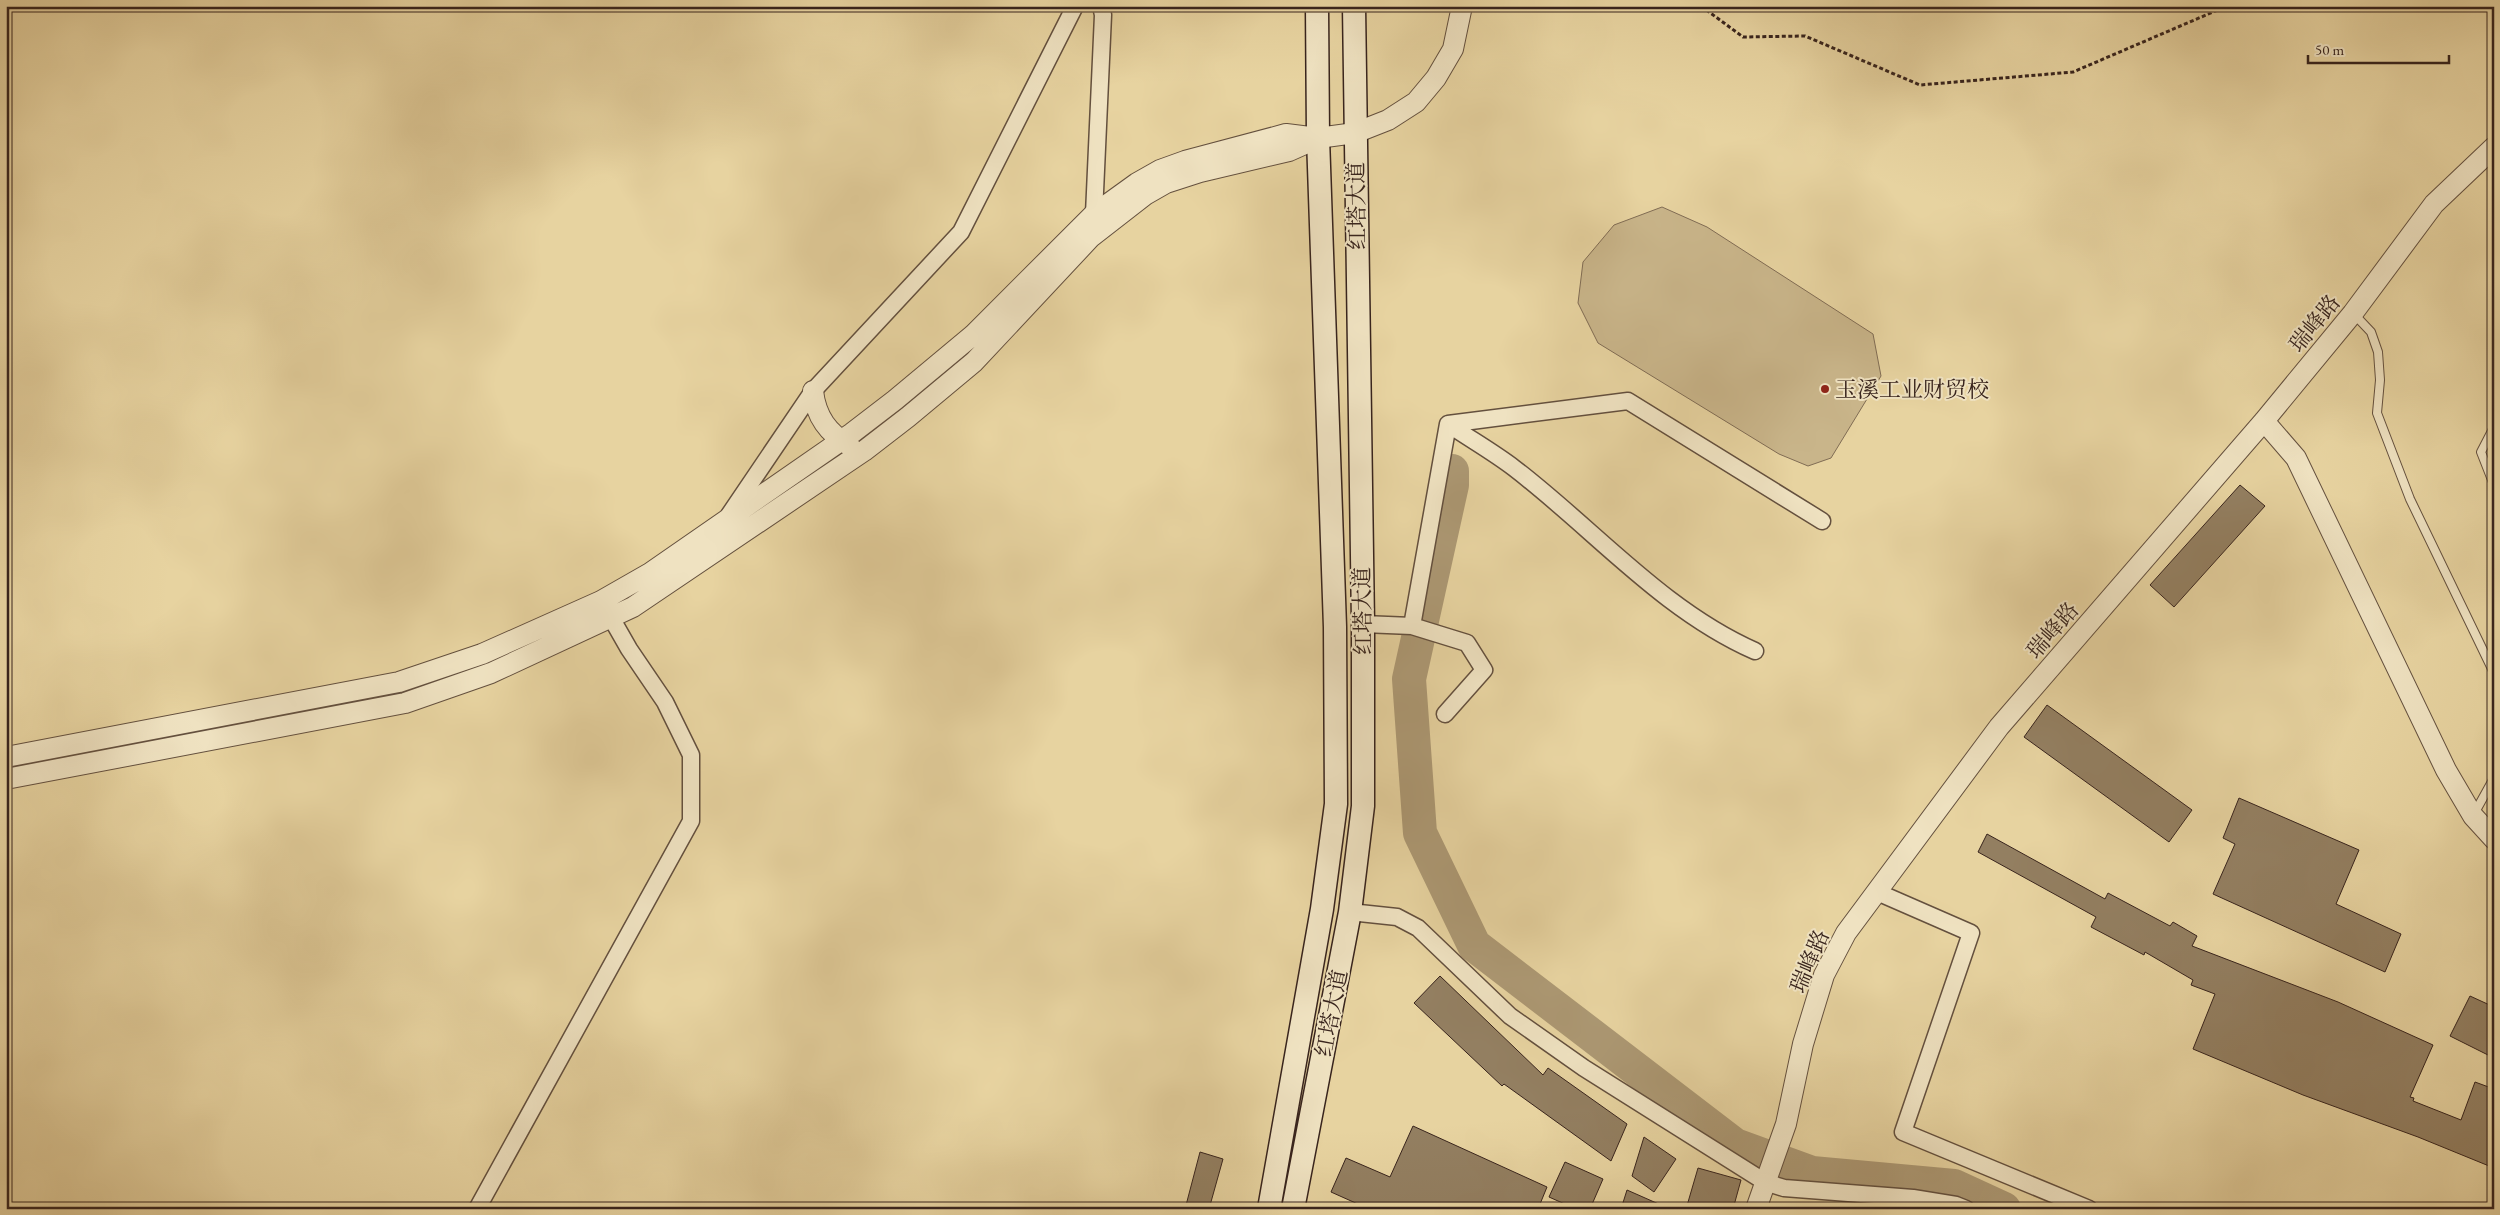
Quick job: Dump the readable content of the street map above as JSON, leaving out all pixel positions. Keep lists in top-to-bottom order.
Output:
{
  "streets": {
    "main road": ["红塔大道"],
    "street": ["瑞峰路"]
  },
  "places": ["玉溪工业财贸校"],
  "scale_bar": "50 m"
}
